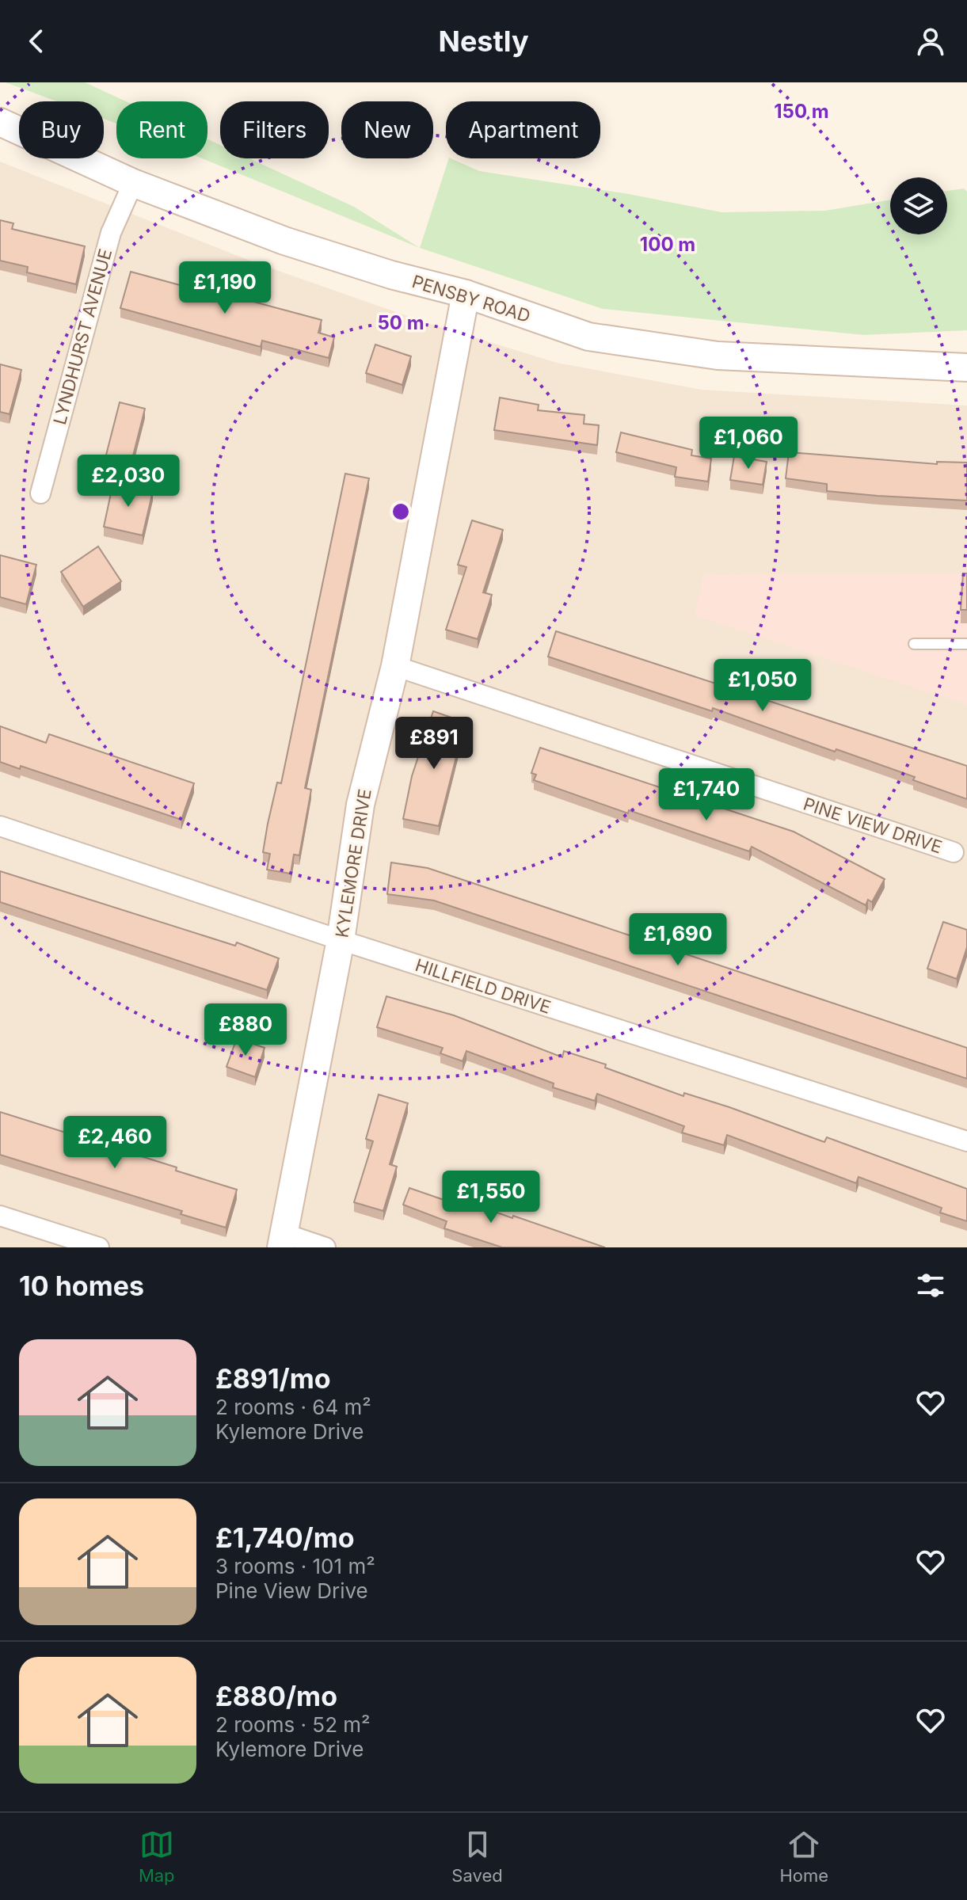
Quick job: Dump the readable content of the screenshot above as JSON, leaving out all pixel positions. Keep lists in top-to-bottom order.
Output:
{
  "streets": {
    "main road": ["PENSBY ROAD", "KYLEMORE DRIVE"],
    "street": ["LYNDHURST AVENUE", "PINE VIEW DRIVE", "HILLFIELD DRIVE"]
  },
  "crossings": [
    ["PENSBY ROAD", "LYNDHURST AVENUE"],
    ["PENSBY ROAD", "KYLEMORE DRIVE"],
    ["PINE VIEW DRIVE", "KYLEMORE DRIVE"],
    ["KYLEMORE DRIVE", "HILLFIELD DRIVE"]
  ],
  "page": {
    "header": "Nestly",
    "chip": [
      "Buy",
      "Rent",
      "Filters",
      "New",
      "Apartment"
    ],
    "price": [
      "£1,190",
      "£1,060",
      "£2,030",
      "£1,050",
      "£891",
      "£1,740",
      "£1,690",
      "£880",
      "£2,460",
      "£1,550"
    ],
    "heading": "10 homes",
    "list": [
      {
        "name": "£891/mo",
        "note": "2 rooms · 64 m² · Kylemore Drive"
      },
      {
        "name": "£1,740/mo",
        "note": "3 rooms · 101 m² · Pine View Drive"
      },
      {
        "name": "£880/mo",
        "note": "2 rooms · 52 m² · Kylemore Drive"
      }
    ],
    "tabs": ["Map", "Saved", "Home"]
  },
  "rings": ["150 m", "100 m", "50 m"]
}
